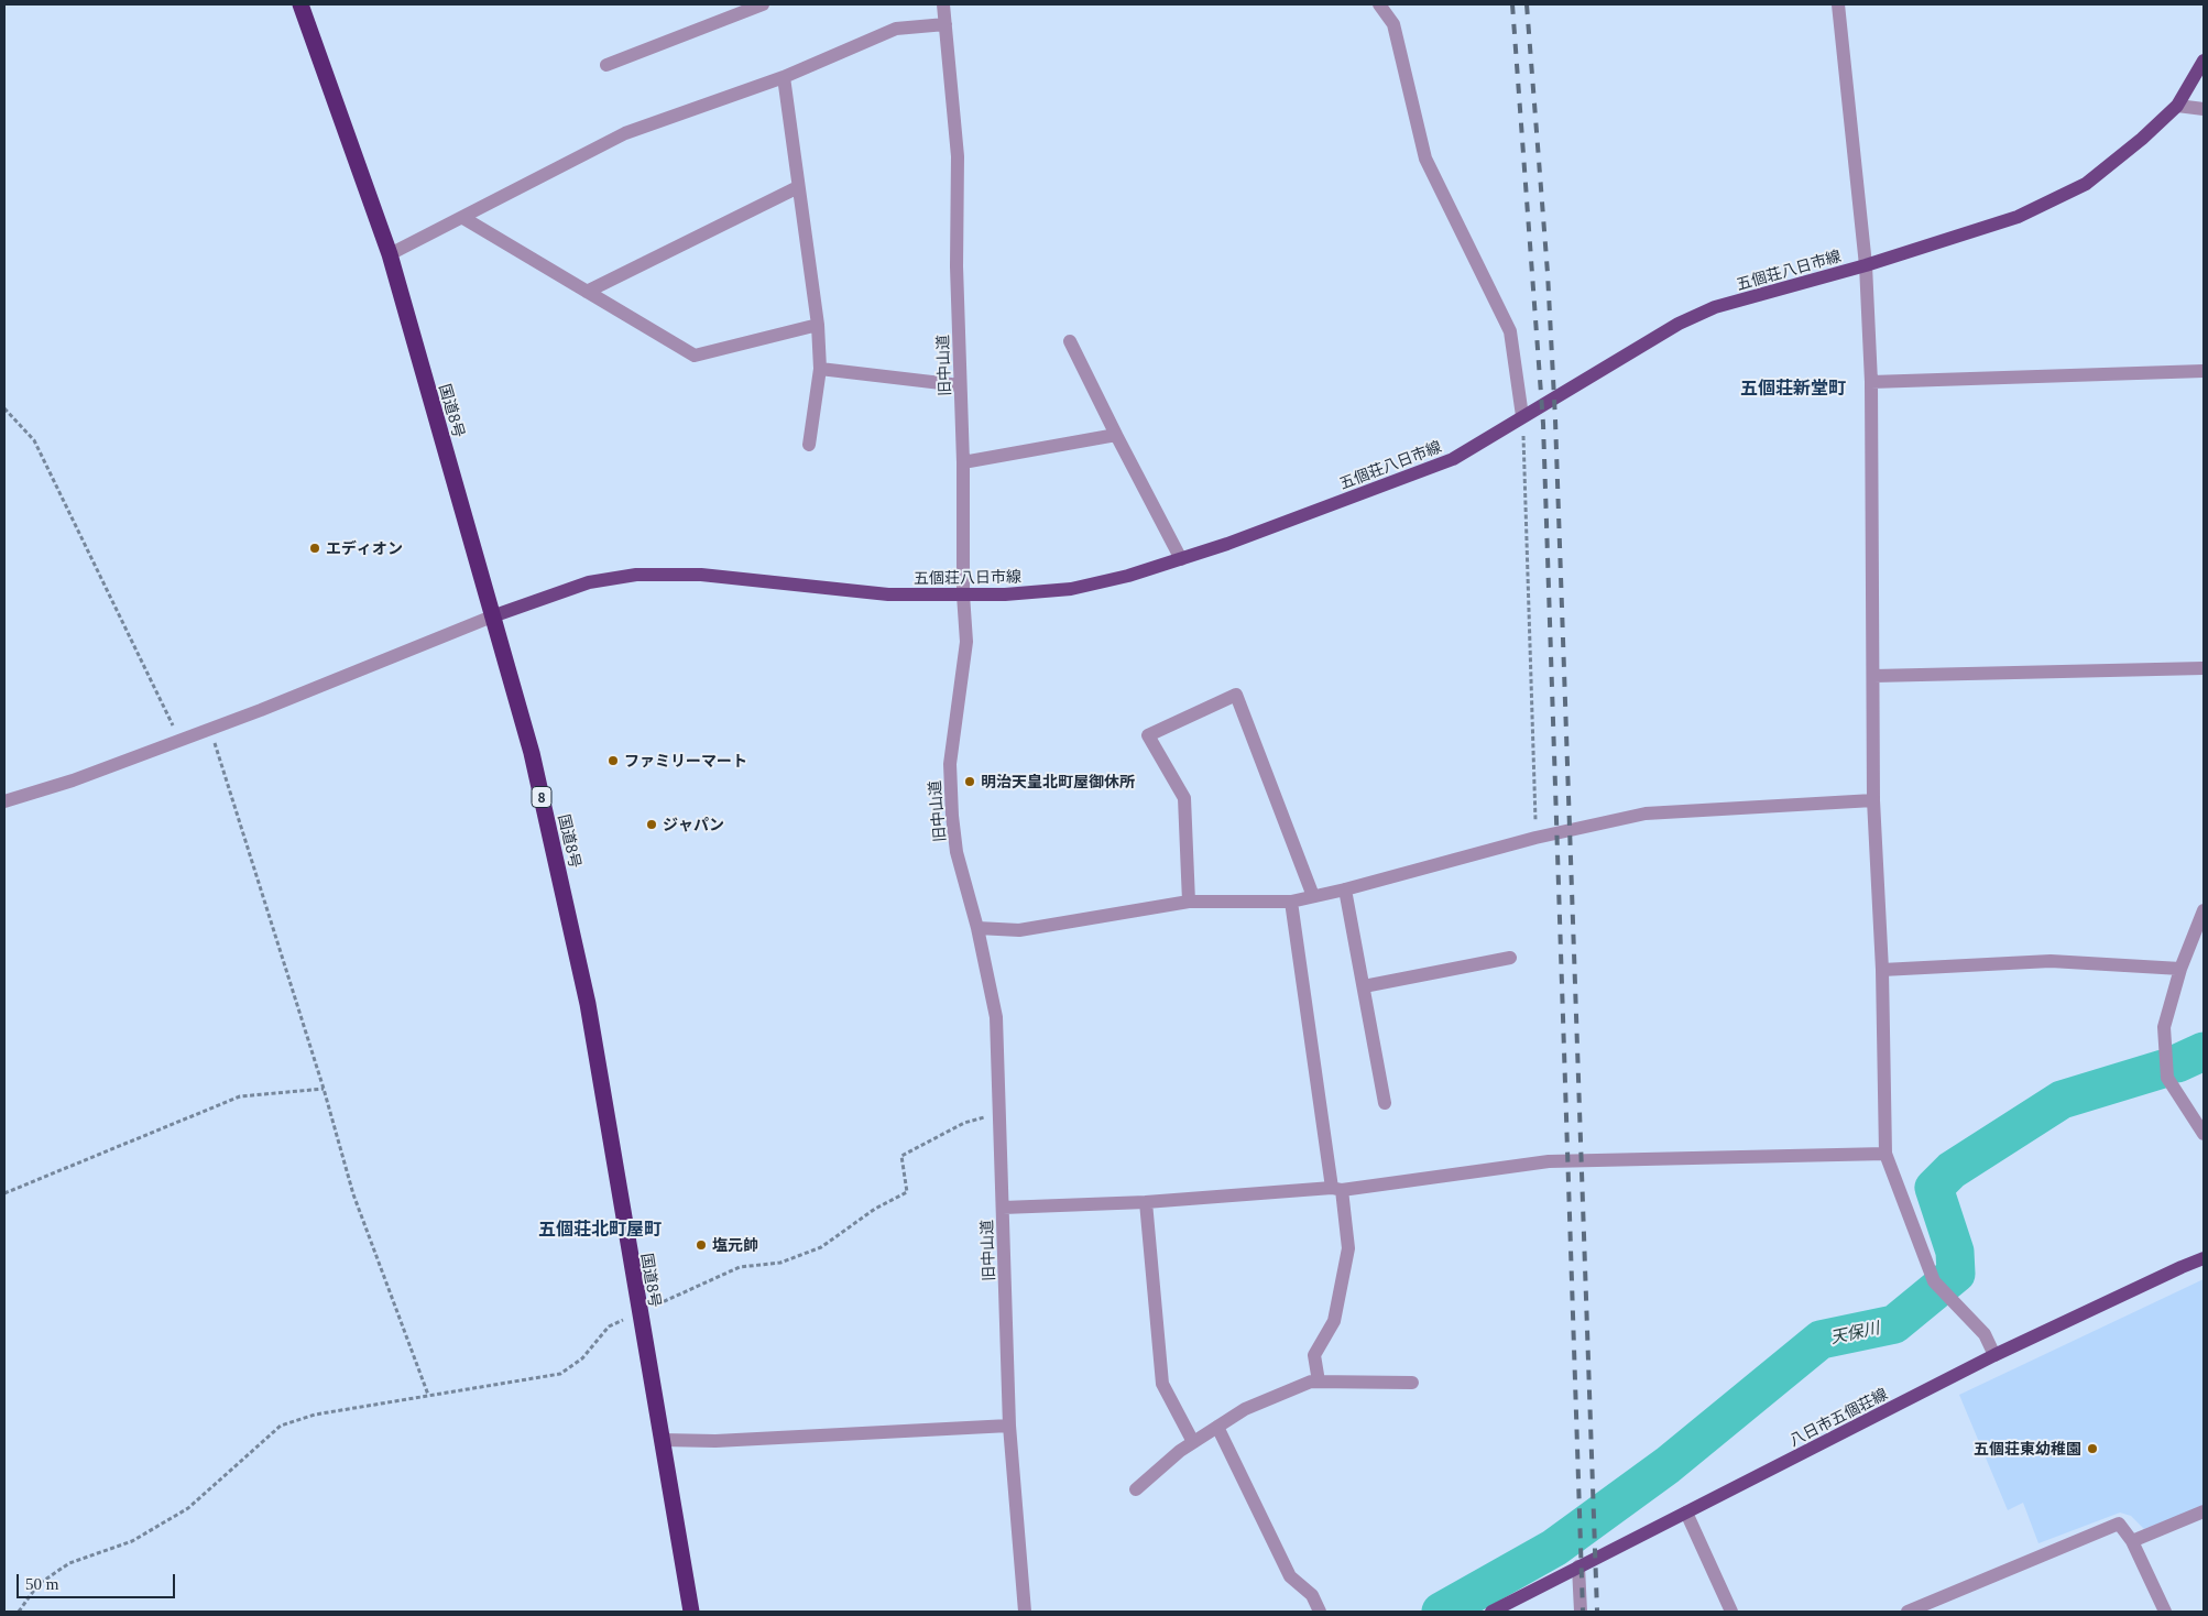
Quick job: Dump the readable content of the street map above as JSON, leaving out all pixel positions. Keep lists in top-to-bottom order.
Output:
{
  "streets": {
    "highway": ["国道8号", "8"],
    "main road": ["五個荘八日市線", "八日市五個荘線"],
    "street": ["旧中山道"]
  },
  "crossings": [
    ["五個荘八日市線", "旧中山道"],
    ["五個荘八日市線", "国道8号"]
  ],
  "districts": ["五個荘新堂町", "五個荘北町屋町"],
  "water": ["天保川"],
  "places": [
    "エディオン",
    "ファミリーマート",
    "明治天皇北町屋御休所",
    "ジャパン",
    "塩元帥",
    "五個荘東幼稚園"
  ],
  "scale_bar": "50 m"
}
